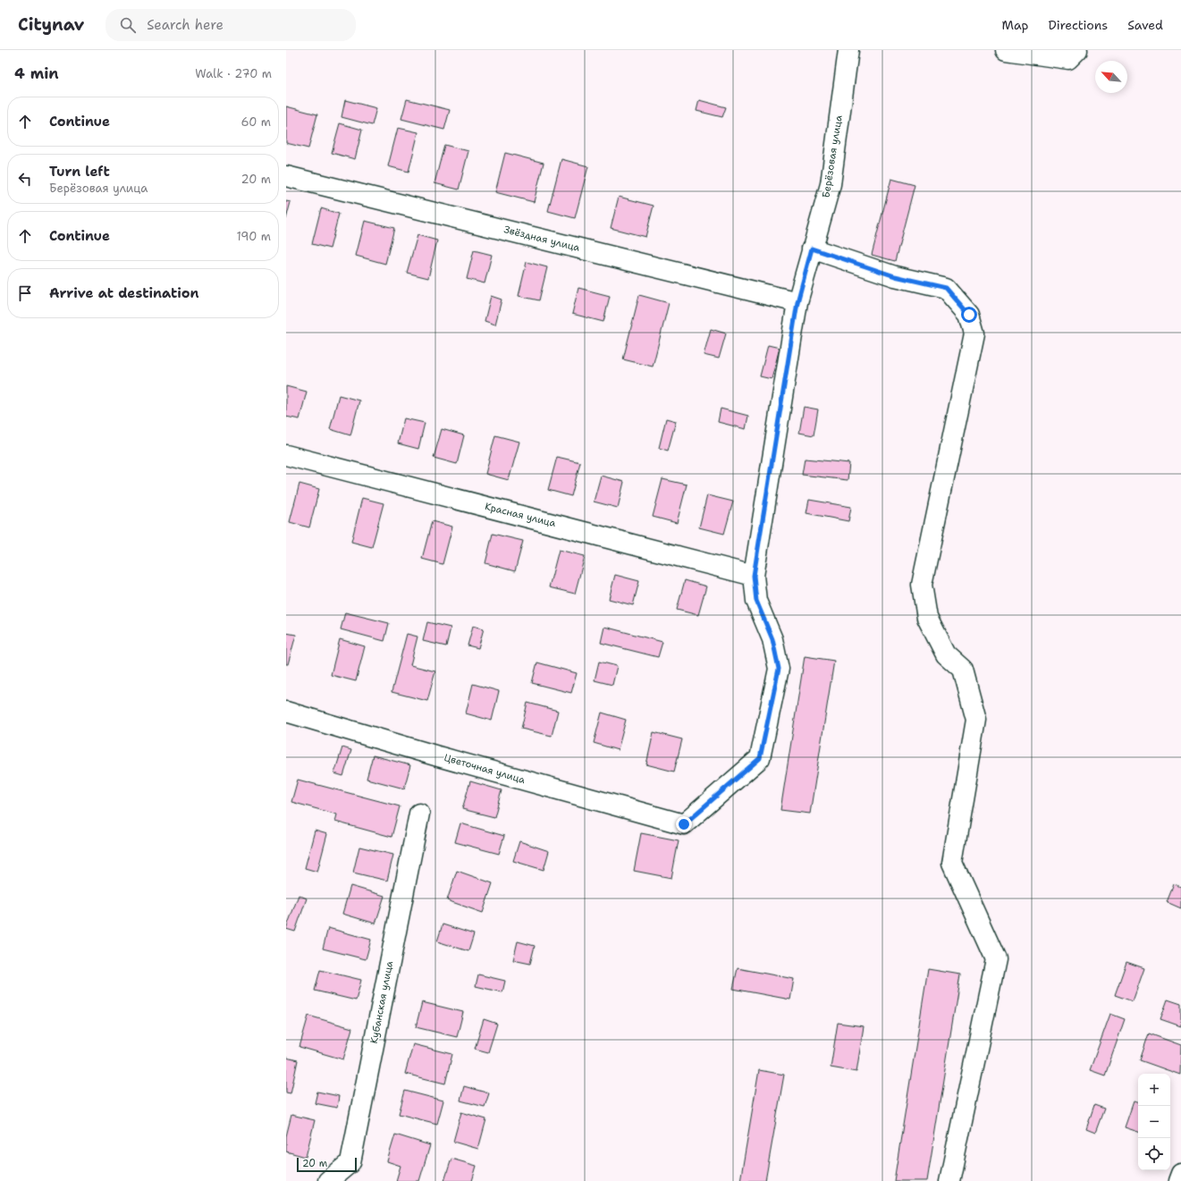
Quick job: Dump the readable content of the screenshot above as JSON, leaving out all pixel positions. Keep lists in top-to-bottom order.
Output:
{
  "streets": {
    "street": [
      "Берёзовая улица",
      "Звёздная улица",
      "Красная улица",
      "Цветочная улица",
      "Кубанская улица"
    ]
  },
  "crossings": [
    ["Берёзовая улица", "Звёздная улица"],
    ["Берёзовая улица", "Красная улица"],
    ["Берёзовая улица", "Цветочная улица"]
  ],
  "scale_bar": "20 m",
  "north": "top left",
  "page": {
    "header": "Citynav",
    "search": "Search here",
    "nav": ["Map", "Directions", "Saved"],
    "heading": ["4 min", "Walk · 270 m"],
    "list": [
      ["Continue", "60 m"],
      ["Turn left", "Берёзовая улица", "20 m"],
      ["Continue", "190 m"],
      "Arrive at destination"
    ],
    "map_buttons": ["+", "−"],
    "scale": "20 m"
  }
}
